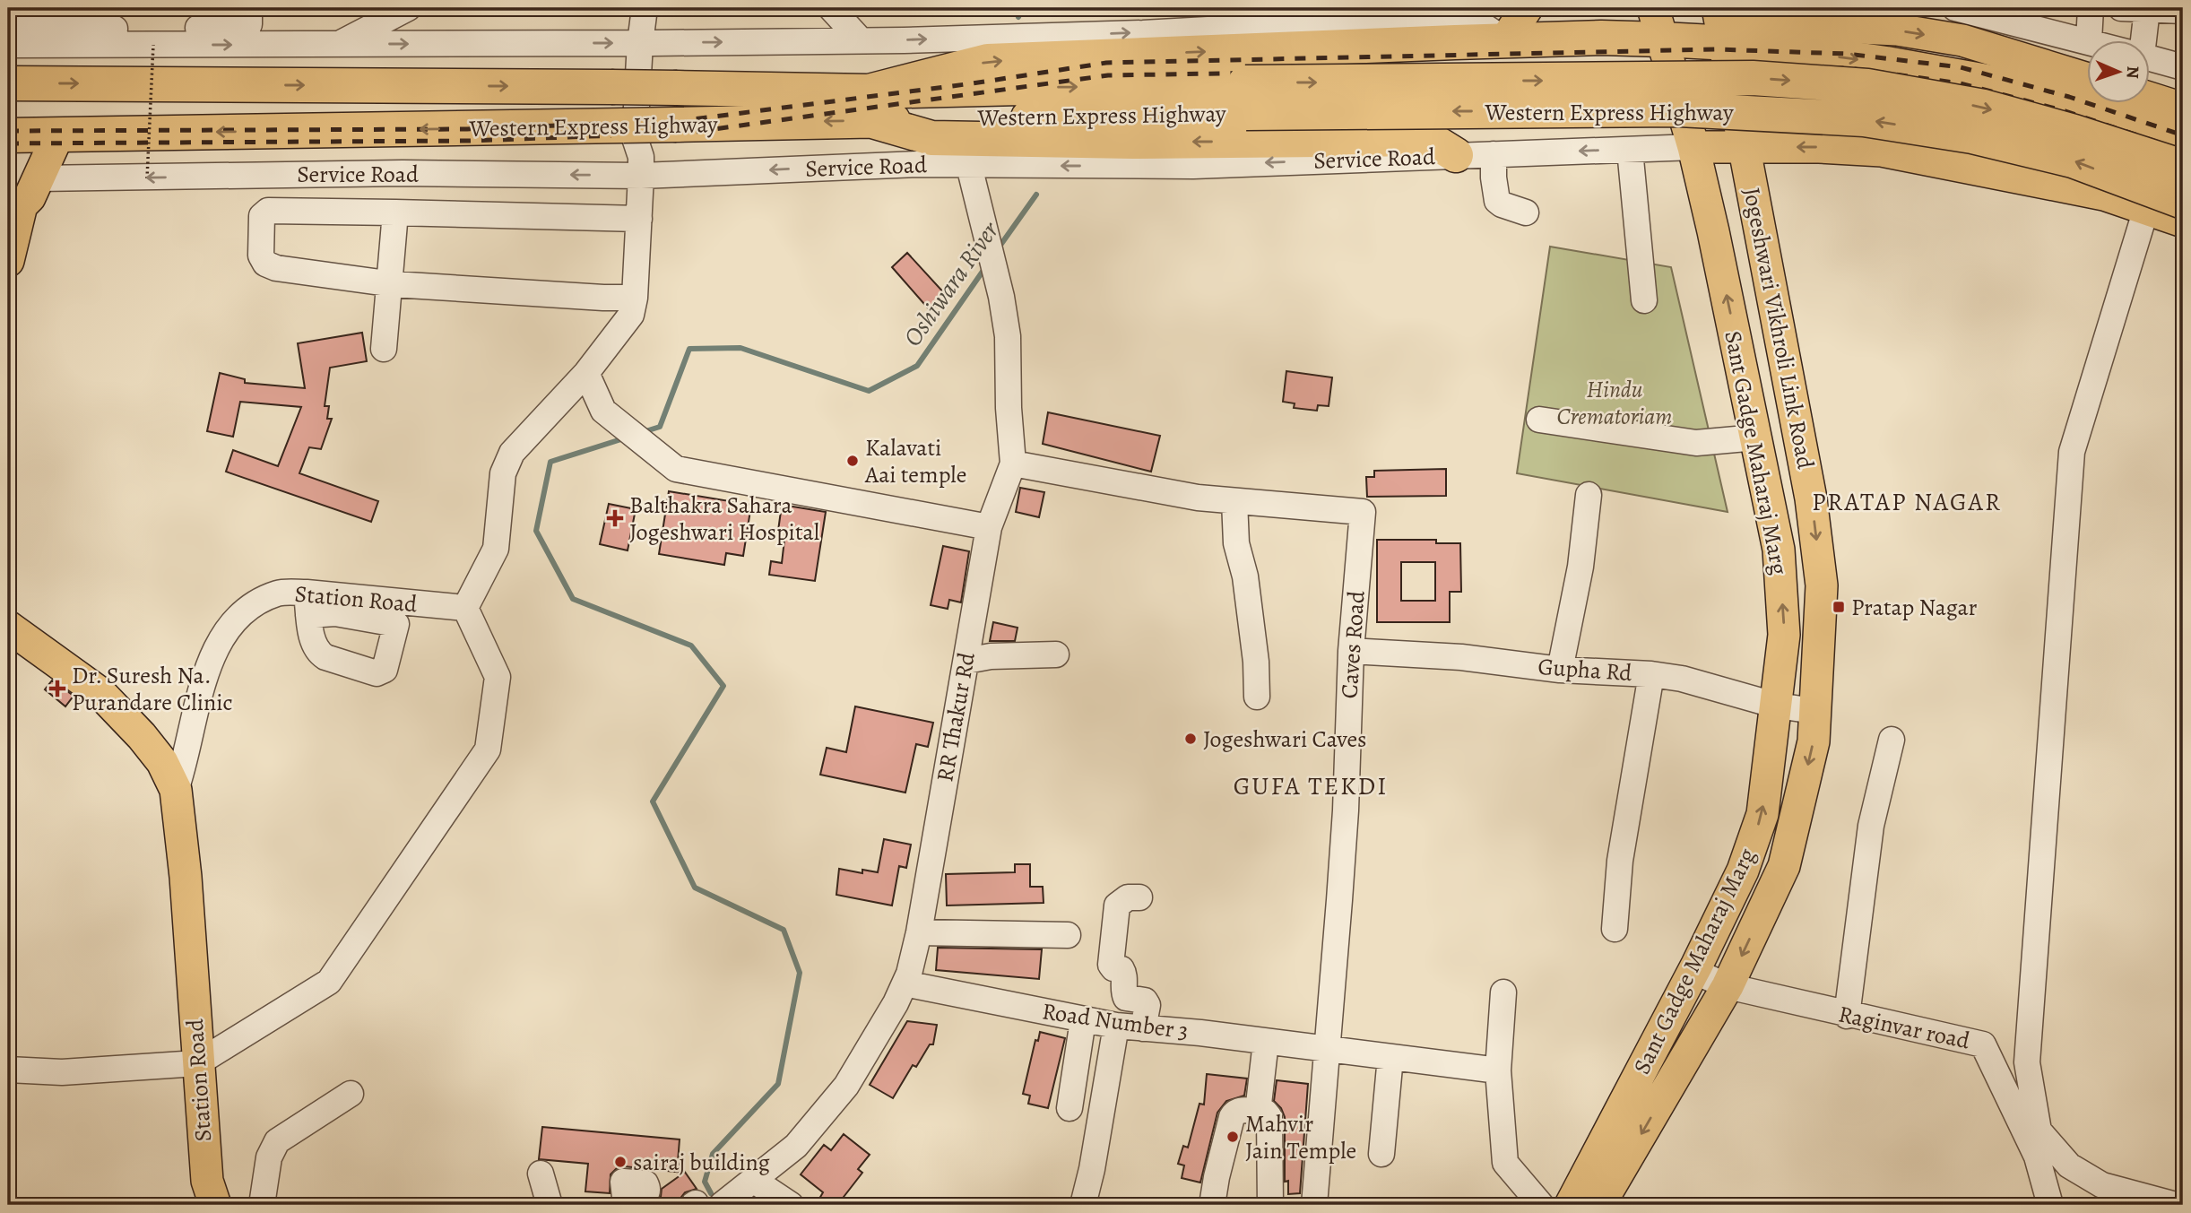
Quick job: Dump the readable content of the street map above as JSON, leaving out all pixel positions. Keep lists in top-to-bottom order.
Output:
{
  "streets": {
    "highway": ["Western Express Highway"],
    "main road": ["Jogeshwari Vikhroli Link Road", "Sant Gadge Maharaj Marg", "Station Road"],
    "street": [
      "Service Road",
      "Caves Road",
      "Gupha Rd",
      "RR Thakur Rd",
      "Road Number 3",
      "Raginvar road"
    ]
  },
  "crossings": [
    ["Service Road", "Sant Gadge Maharaj Marg"],
    ["Service Road", "RR Thakur Rd"],
    ["Jogeshwari Vikhroli Link Road", "Gupha Rd"],
    ["Jogeshwari Vikhroli Link Road", "Raginvar road"],
    ["Sant Gadge Maharaj Marg", "Gupha Rd"],
    ["Sant Gadge Maharaj Marg", "Raginvar road"],
    ["Caves Road", "Gupha Rd"],
    ["Caves Road", "RR Thakur Rd"],
    ["Caves Road", "Road Number 3"],
    ["RR Thakur Rd", "Road Number 3"]
  ],
  "one_way": ["Jogeshwari Vikhroli Link Road", "Sant Gadge Maharaj Marg"],
  "districts": ["PRATAP NAGAR", "GUFA TEKDI"],
  "water": ["Oshiwara River"],
  "parks": ["Hindu Crematoriam"],
  "places": {
    "other": [
      "Kalavati Aai temple",
      "Jogeshwari Caves",
      "Mahvir Jain Temple",
      "sairaj building"
    ],
    "health": ["Balthakra Sahara Jogeshwari Hospital", "Dr. Suresh Na. Purandare Clinic"],
    "transit": ["Pratap Nagar"]
  },
  "north": "right"
}
